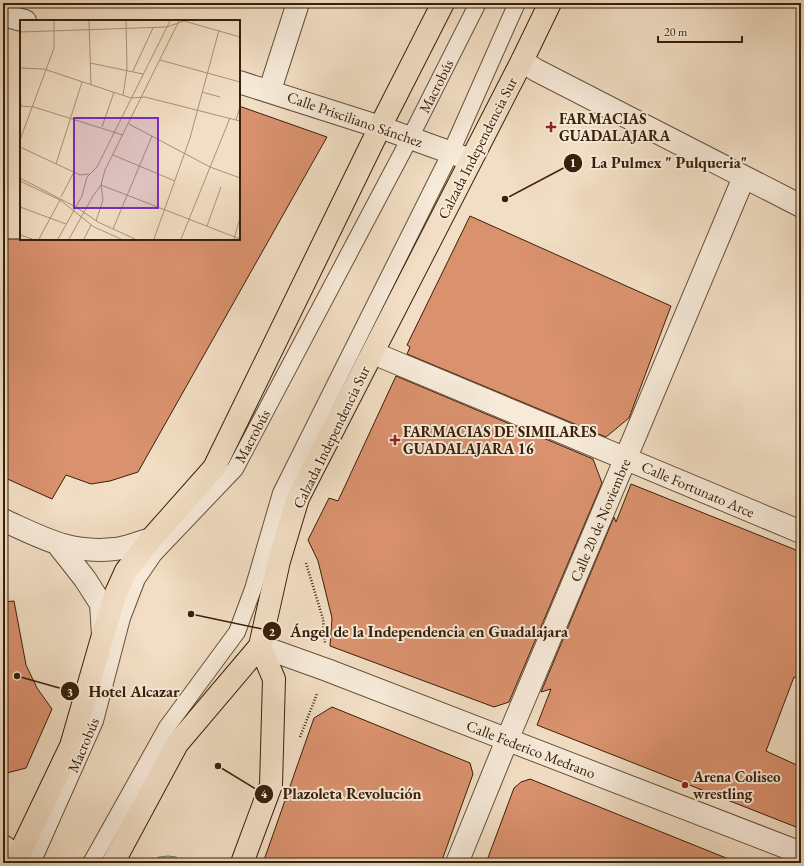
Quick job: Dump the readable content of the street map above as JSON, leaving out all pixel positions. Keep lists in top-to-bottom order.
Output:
{
  "streets": {
    "main road": ["Calzada Independencia Sur"],
    "street": [
      "Calle Prisciliano Sánchez",
      "Calle Fortunato Arce",
      "Calle 20 de Noviembre",
      "Calle Federico Medrano"
    ],
    "lane": ["Macrobús"]
  },
  "crossings": [
    ["Macrobús", "Calle Prisciliano Sánchez"],
    ["Calle Prisciliano Sánchez", "Calzada Independencia Sur"],
    ["Calzada Independencia Sur", "Calle Fortunato Arce"],
    ["Calzada Independencia Sur", "Calle Federico Medrano"],
    ["Calle Fortunato Arce", "Calle 20 de Noviembre"],
    ["Calle 20 de Noviembre", "Calle Federico Medrano"]
  ],
  "places": {
    "health": ["FARMACIAS GUADALAJARA", "FARMACIAS DE SIMILARES GUADALAJARA 16"],
    "other": [
      "La Pulmex \" Pulqueria\"",
      "Ángel de la Independencia en Guadalajara",
      "Hotel Alcazar",
      "Plazoleta Revolución",
      "Arena Coliseo wrestling"
    ]
  },
  "scale_bar": "20 m"
}
